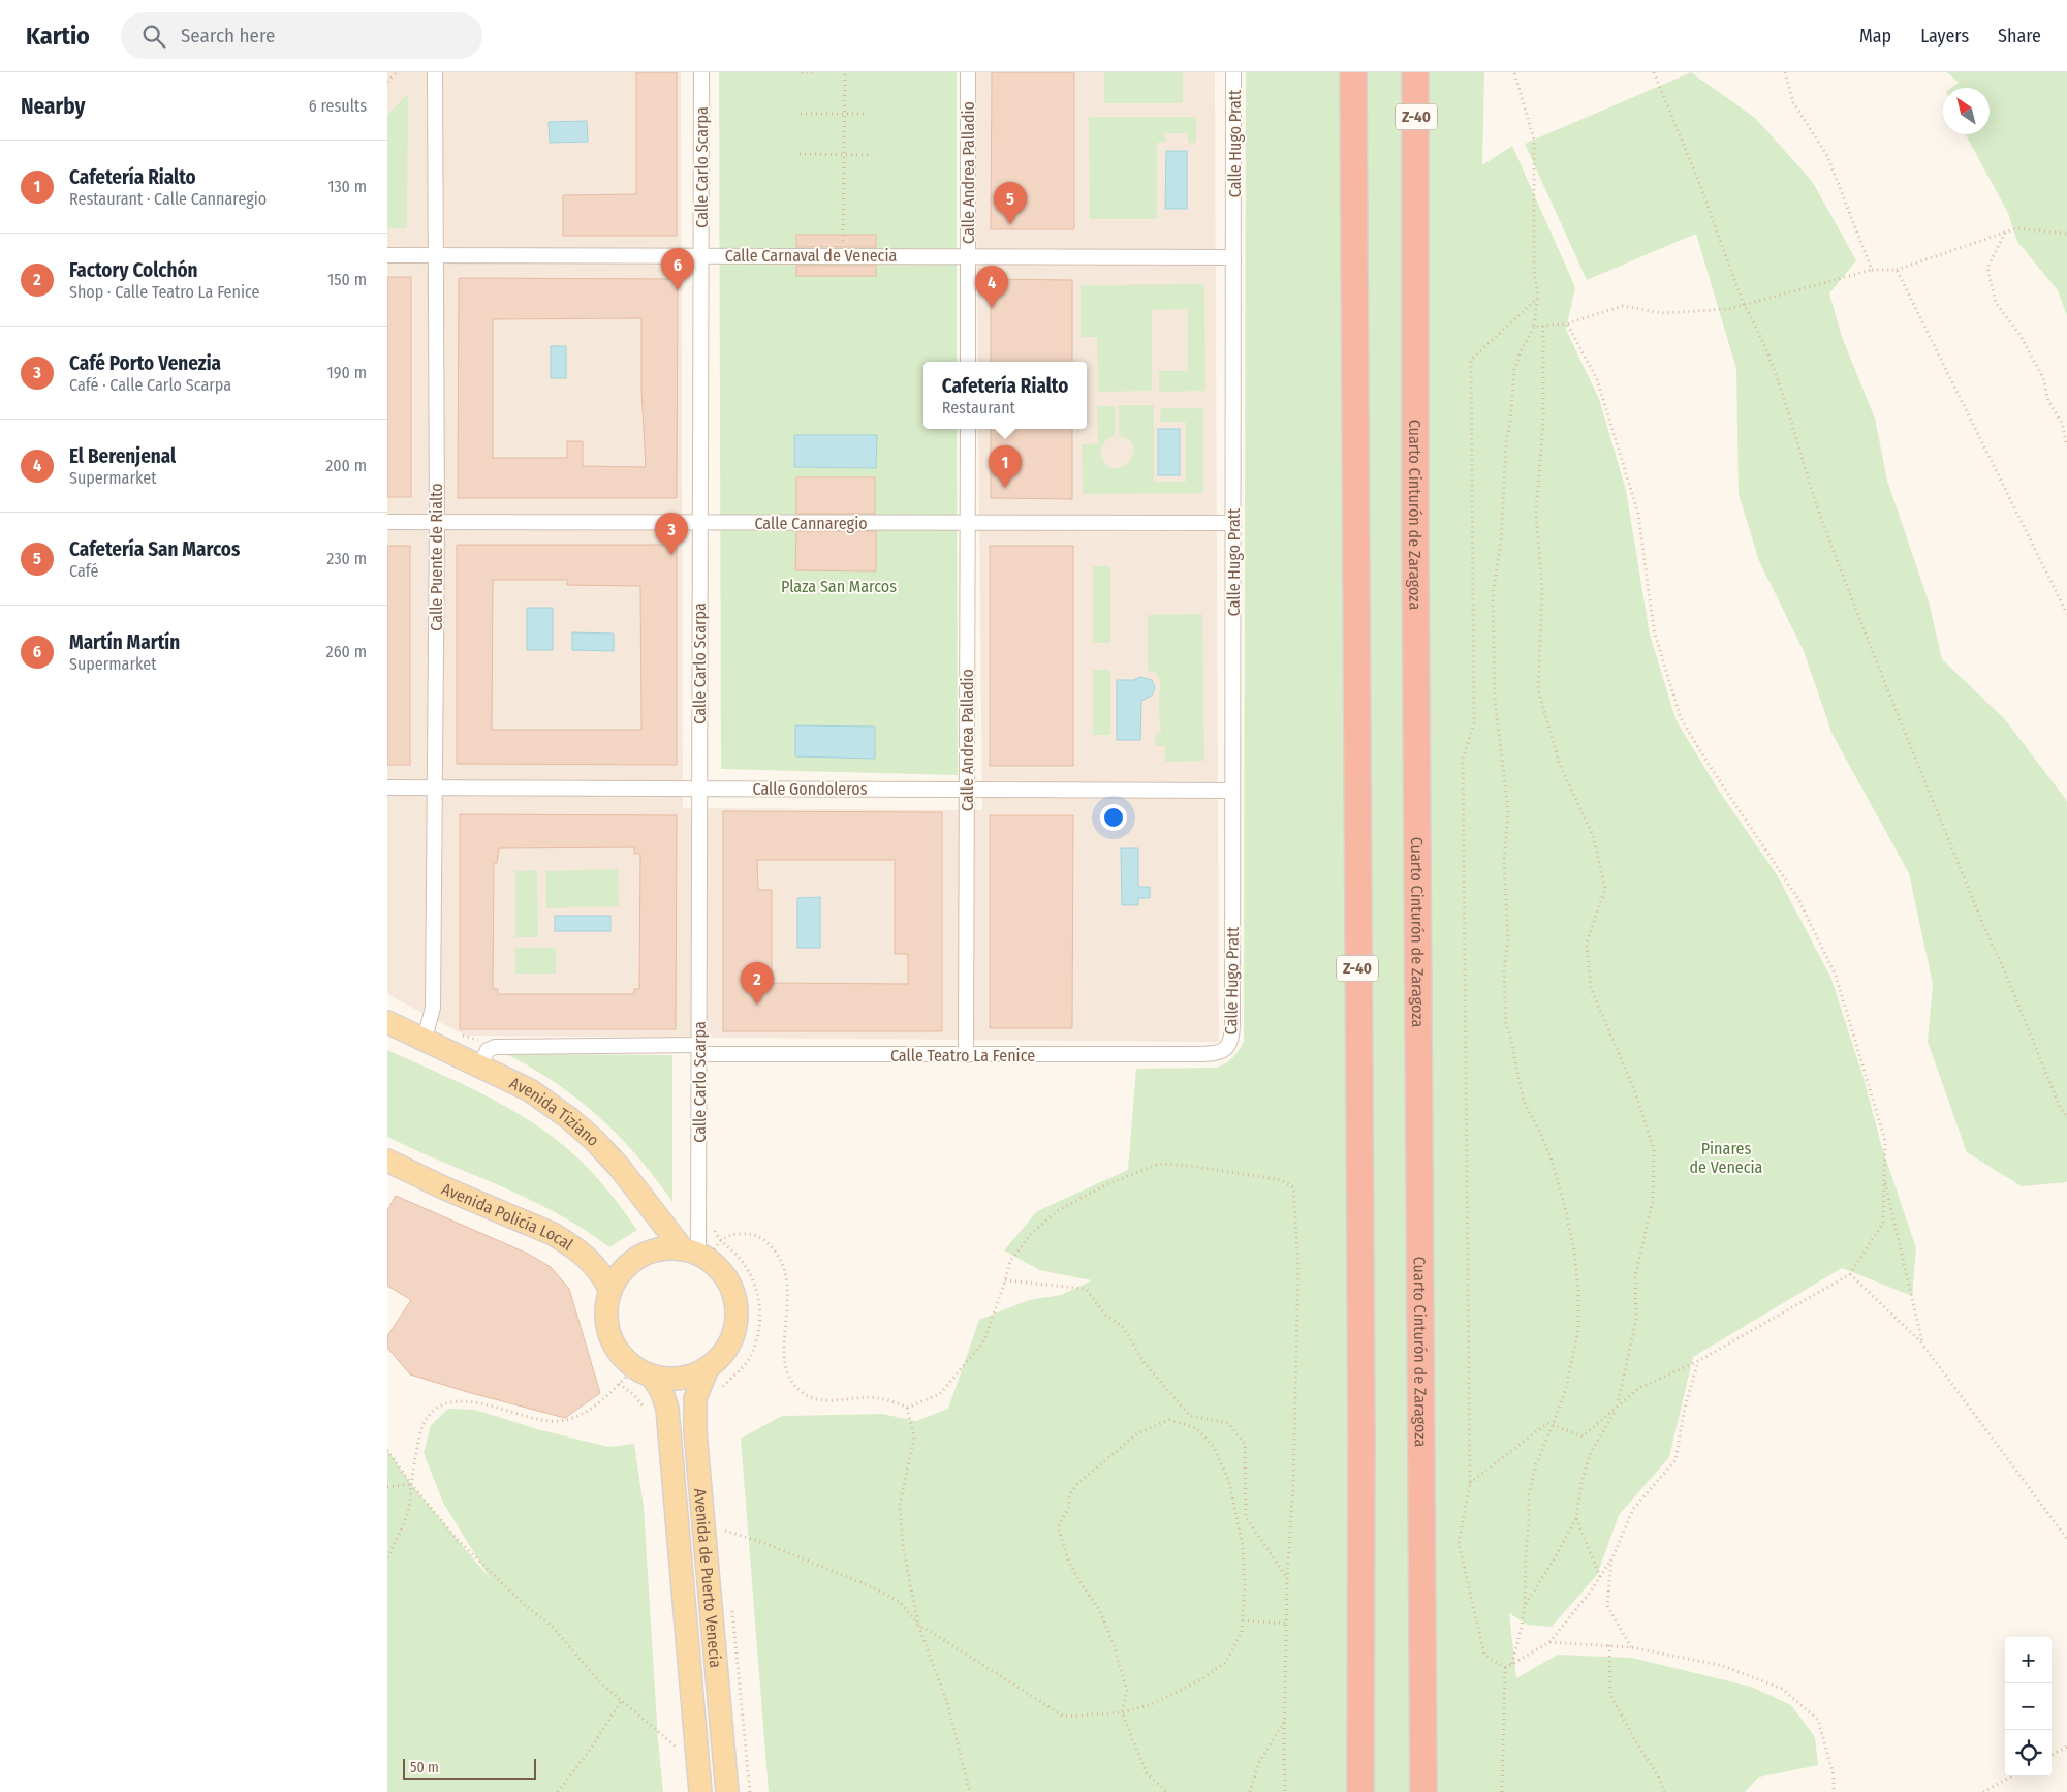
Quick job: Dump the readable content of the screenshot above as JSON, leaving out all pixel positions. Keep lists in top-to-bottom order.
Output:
{
  "streets": {
    "highway": ["Z-40", "Cuarto Cinturón de Zaragoza"],
    "main road": ["Avenida Tiziano", "Avenida Policía Local", "Avenida de Puerto Venecia"],
    "street": [
      "Calle Hugo Pratt",
      "Calle Carlo Scarpa",
      "Calle Andrea Palladio",
      "Calle Carnaval de Venecia",
      "Calle Cannaregio",
      "Calle Puente de Rialto",
      "Calle Gondoleros",
      "Calle Teatro La Fenice"
    ]
  },
  "crossings": [
    ["Calle Hugo Pratt", "Calle Carnaval de Venecia"],
    ["Calle Hugo Pratt", "Calle Cannaregio"],
    ["Calle Hugo Pratt", "Calle Gondoleros"],
    ["Calle Hugo Pratt", "Calle Teatro La Fenice"],
    ["Calle Carlo Scarpa", "Calle Carnaval de Venecia"],
    ["Calle Carlo Scarpa", "Calle Cannaregio"],
    ["Calle Carlo Scarpa", "Calle Gondoleros"],
    ["Calle Carlo Scarpa", "Calle Teatro La Fenice"],
    ["Calle Carlo Scarpa", "Avenida Tiziano"],
    ["Calle Carlo Scarpa", "Avenida Policía Local"],
    ["Calle Carlo Scarpa", "Avenida de Puerto Venecia"],
    ["Calle Andrea Palladio", "Calle Carnaval de Venecia"],
    ["Calle Andrea Palladio", "Calle Cannaregio"],
    ["Calle Andrea Palladio", "Calle Gondoleros"],
    ["Calle Andrea Palladio", "Calle Teatro La Fenice"],
    ["Calle Carnaval de Venecia", "Calle Puente de Rialto"],
    ["Calle Cannaregio", "Calle Puente de Rialto"],
    ["Calle Puente de Rialto", "Calle Gondoleros"],
    ["Calle Puente de Rialto", "Avenida Tiziano"],
    ["Calle Teatro La Fenice", "Avenida Tiziano"],
    ["Avenida Tiziano", "Avenida Policía Local"],
    ["Avenida Tiziano", "Avenida de Puerto Venecia"],
    ["Avenida Policía Local", "Avenida de Puerto Venecia"]
  ],
  "parks": ["Plaza San Marcos", "Pinares de Venecia"],
  "scale_bar": "50 m",
  "north": "top left",
  "page": {
    "header": "Kartio",
    "search": "Search here",
    "nav": ["Map", "Layers", "Share"],
    "heading": ["Nearby", "6 results"],
    "list": [
      {
        "mark": "1",
        "name": "Cafetería Rialto",
        "note": "Restaurant · Calle Cannaregio",
        "value": "130 m"
      },
      {
        "mark": "2",
        "name": "Factory Colchón",
        "note": "Shop · Calle Teatro La Fenice",
        "value": "150 m"
      },
      {
        "mark": "3",
        "name": "Café Porto Venezia",
        "note": "Café · Calle Carlo Scarpa",
        "value": "190 m"
      },
      {
        "mark": "4",
        "name": "El Berenjenal",
        "note": "Supermarket",
        "value": "200 m"
      },
      {
        "mark": "5",
        "name": "Cafetería San Marcos",
        "note": "Café",
        "value": "230 m"
      },
      {
        "mark": "6",
        "name": "Martín Martín",
        "note": "Supermarket",
        "value": "260 m"
      }
    ],
    "pins": [
      "5",
      "6",
      "4",
      "1",
      "3",
      "2"
    ],
    "popup": ["Cafetería Rialto", "Restaurant"],
    "map_buttons": ["+", "−"],
    "scale": "50 m"
  }
}
